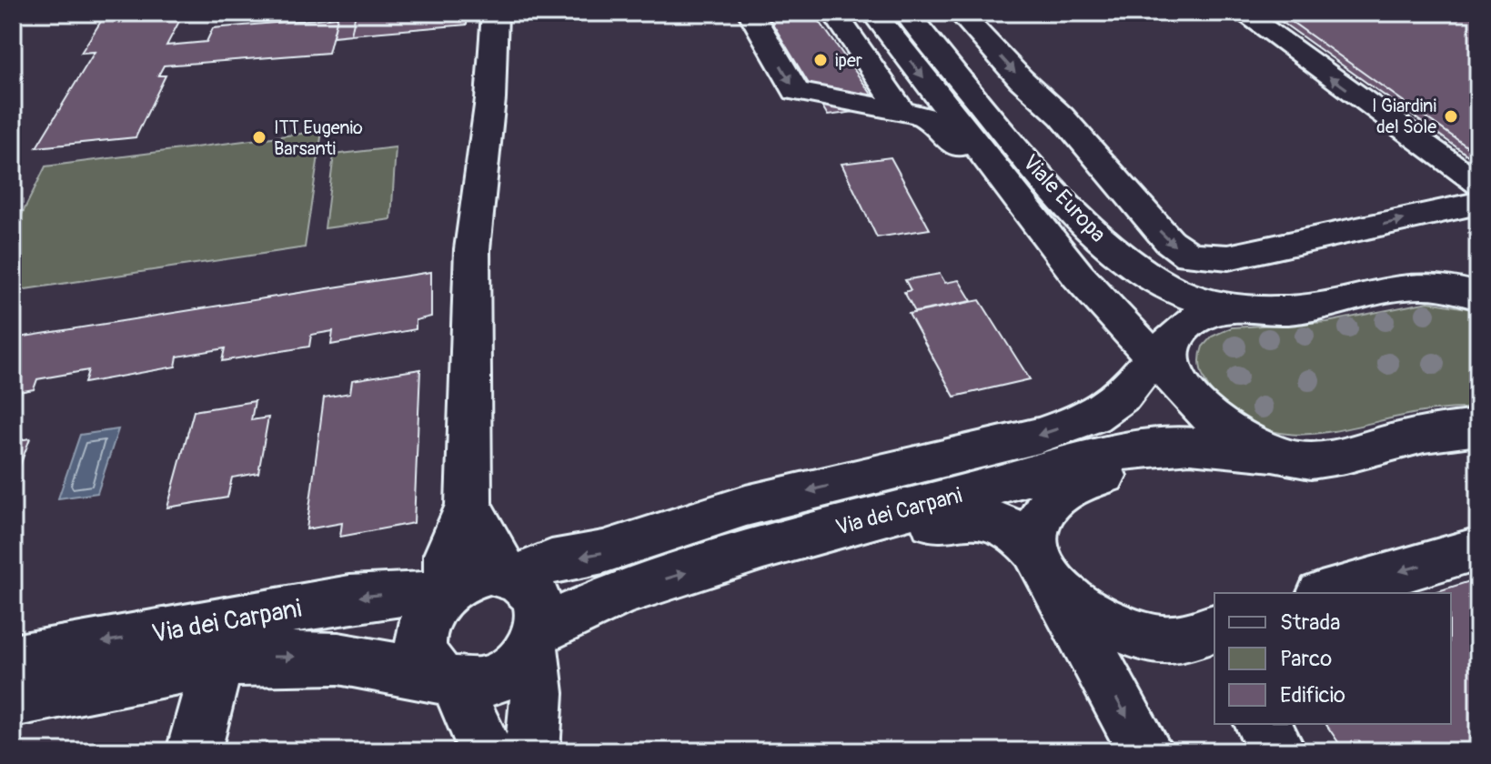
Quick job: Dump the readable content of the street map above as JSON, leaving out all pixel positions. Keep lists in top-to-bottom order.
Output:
{
  "streets": {
    "street": ["Viale Europa", "Via dei Carpani"]
  },
  "crossings": [
    ["Viale Europa", "Via dei Carpani"]
  ],
  "places": ["iper", "I Giardini del Sole", "ITT Eugenio Barsanti"],
  "legend": ["Strada", "Parco", "Edificio"]
}
